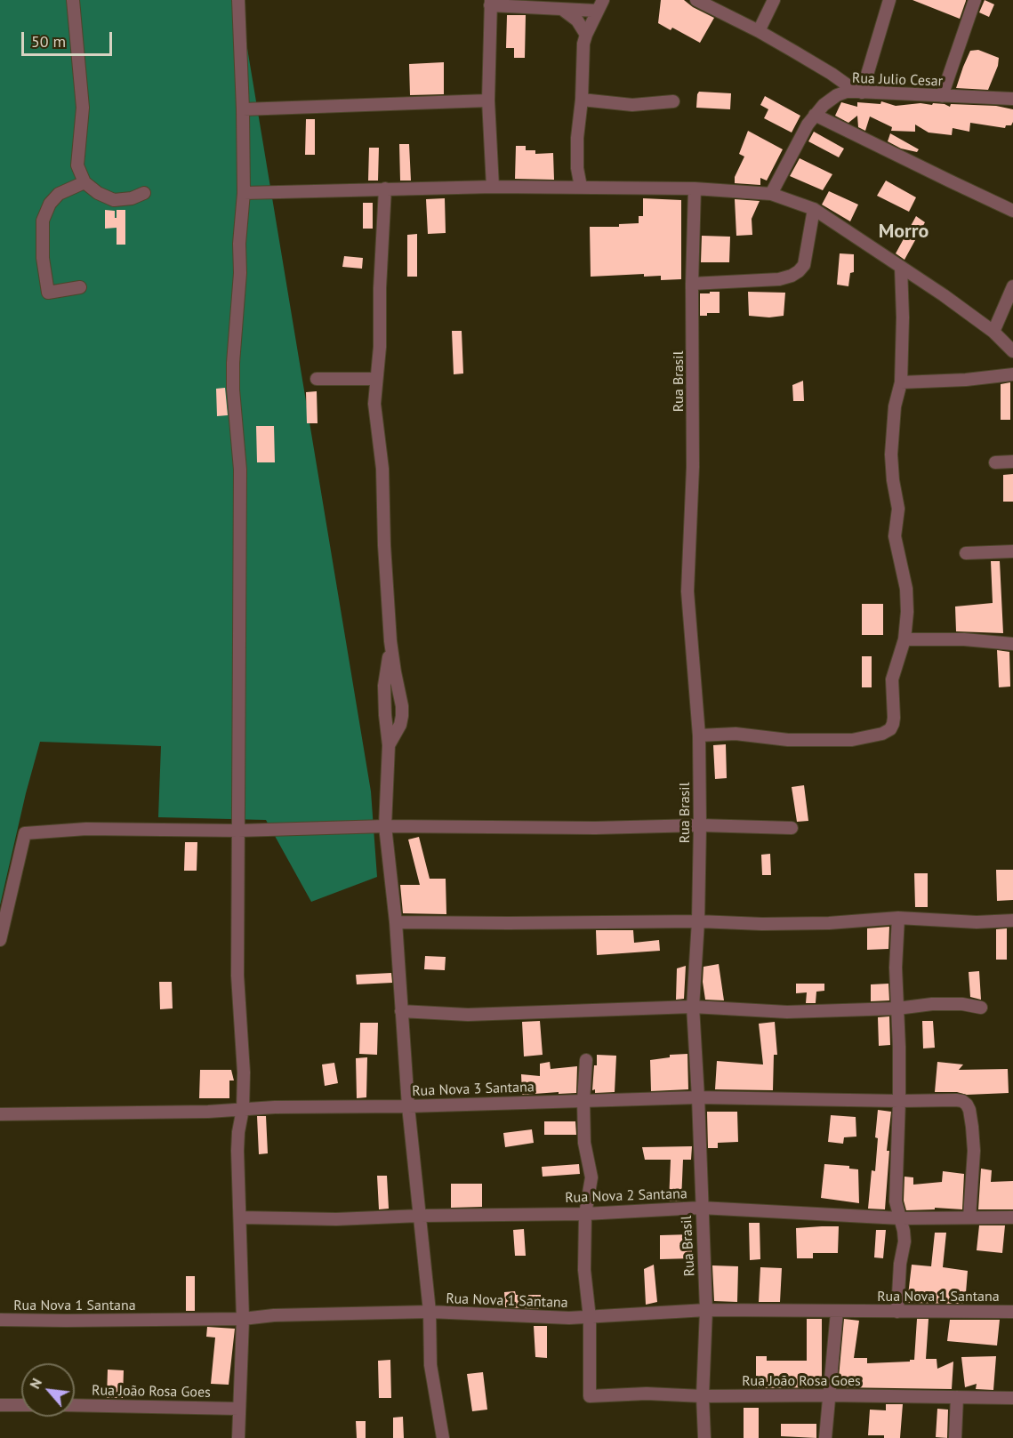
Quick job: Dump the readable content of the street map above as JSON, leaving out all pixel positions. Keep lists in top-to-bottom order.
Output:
{
  "streets": {
    "street": [
      "Rua Julio Cesar",
      "Rua Brasil",
      "Rua Nova 3 Santana",
      "Rua Nova 2 Santana",
      "Rua Nova 1 Santana",
      "Rua João Rosa Goes"
    ]
  },
  "crossings": [
    ["Rua Brasil", "Rua Nova 3 Santana"],
    ["Rua Brasil", "Rua Nova 2 Santana"],
    ["Rua Brasil", "Rua Nova 1 Santana"],
    ["Rua Brasil", "Rua João Rosa Goes"],
    ["Rua Nova 3 Santana", "Rua Nova 2 Santana"],
    ["Rua Nova 1 Santana", "Rua João Rosa Goes"]
  ],
  "districts": ["Morro"],
  "scale_bar": "50 m",
  "north": "top left"
}
